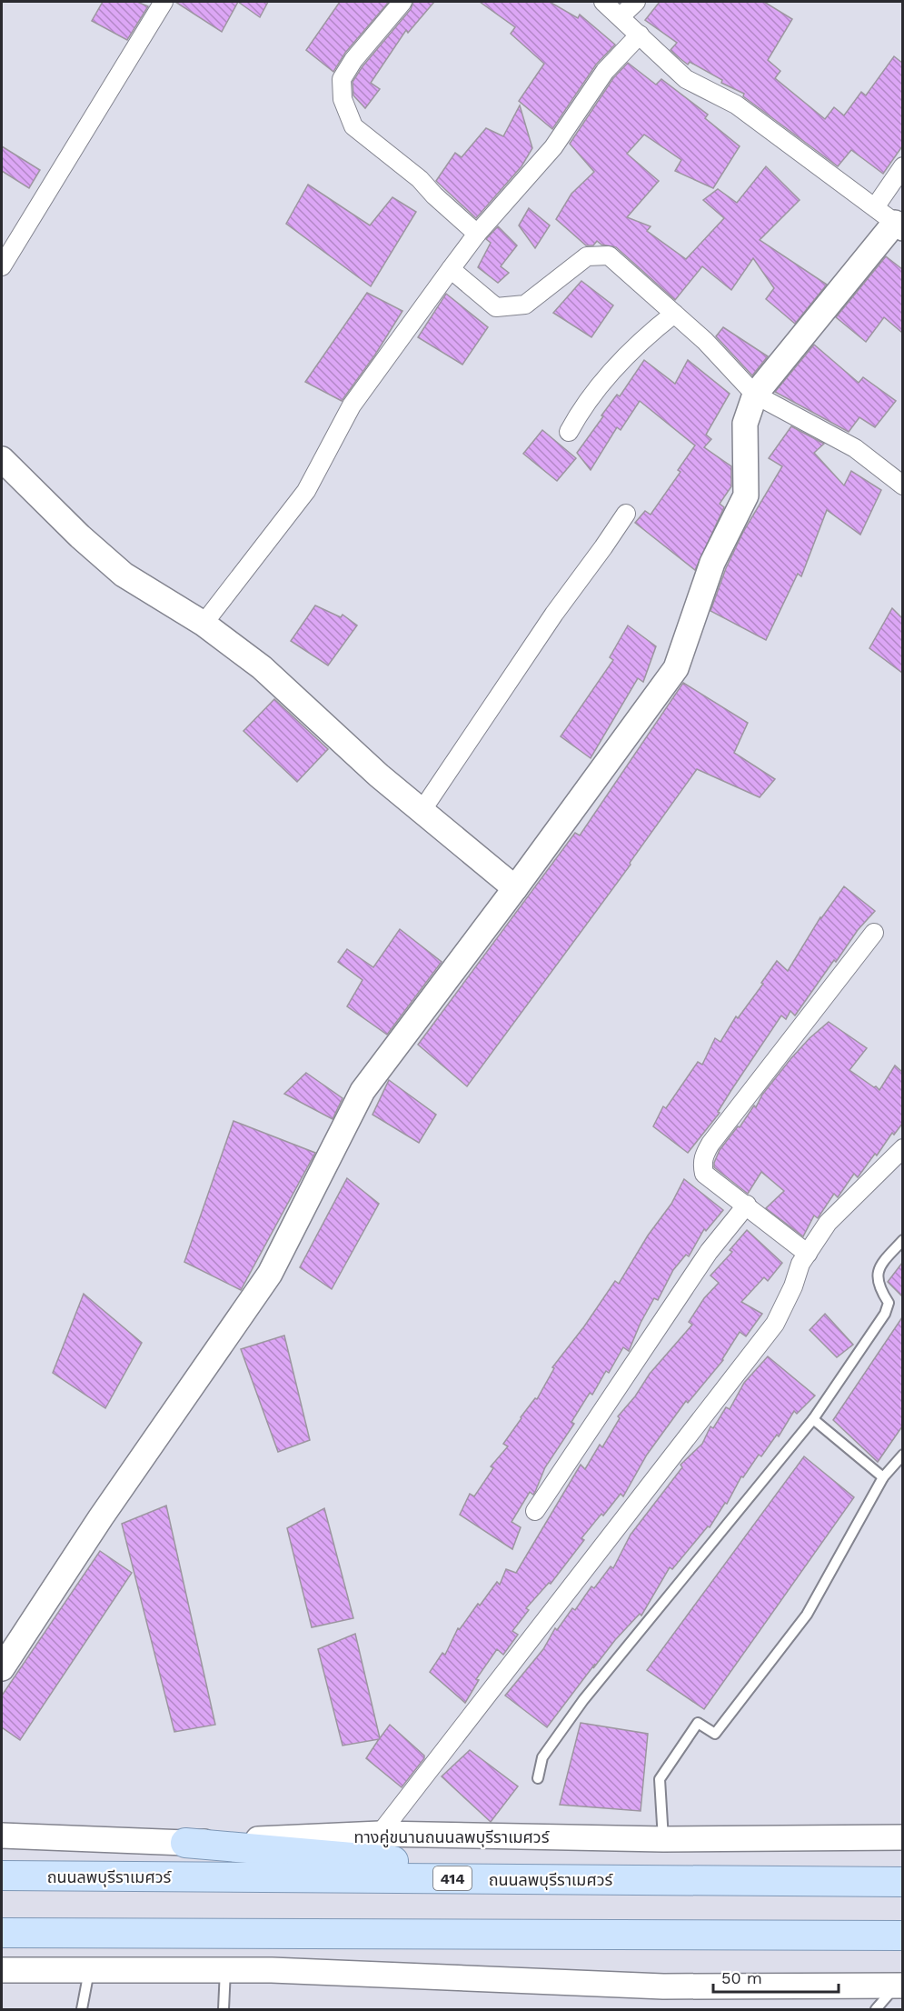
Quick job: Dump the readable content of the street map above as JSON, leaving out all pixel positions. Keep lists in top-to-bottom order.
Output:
{
  "streets": {
    "main road": ["ถนนลพบุรีราเมศวร์", "414"],
    "street": ["ทางคู่ขนานถนนลพบุรีราเมศวร์"]
  },
  "scale_bar": "50 m"
}
